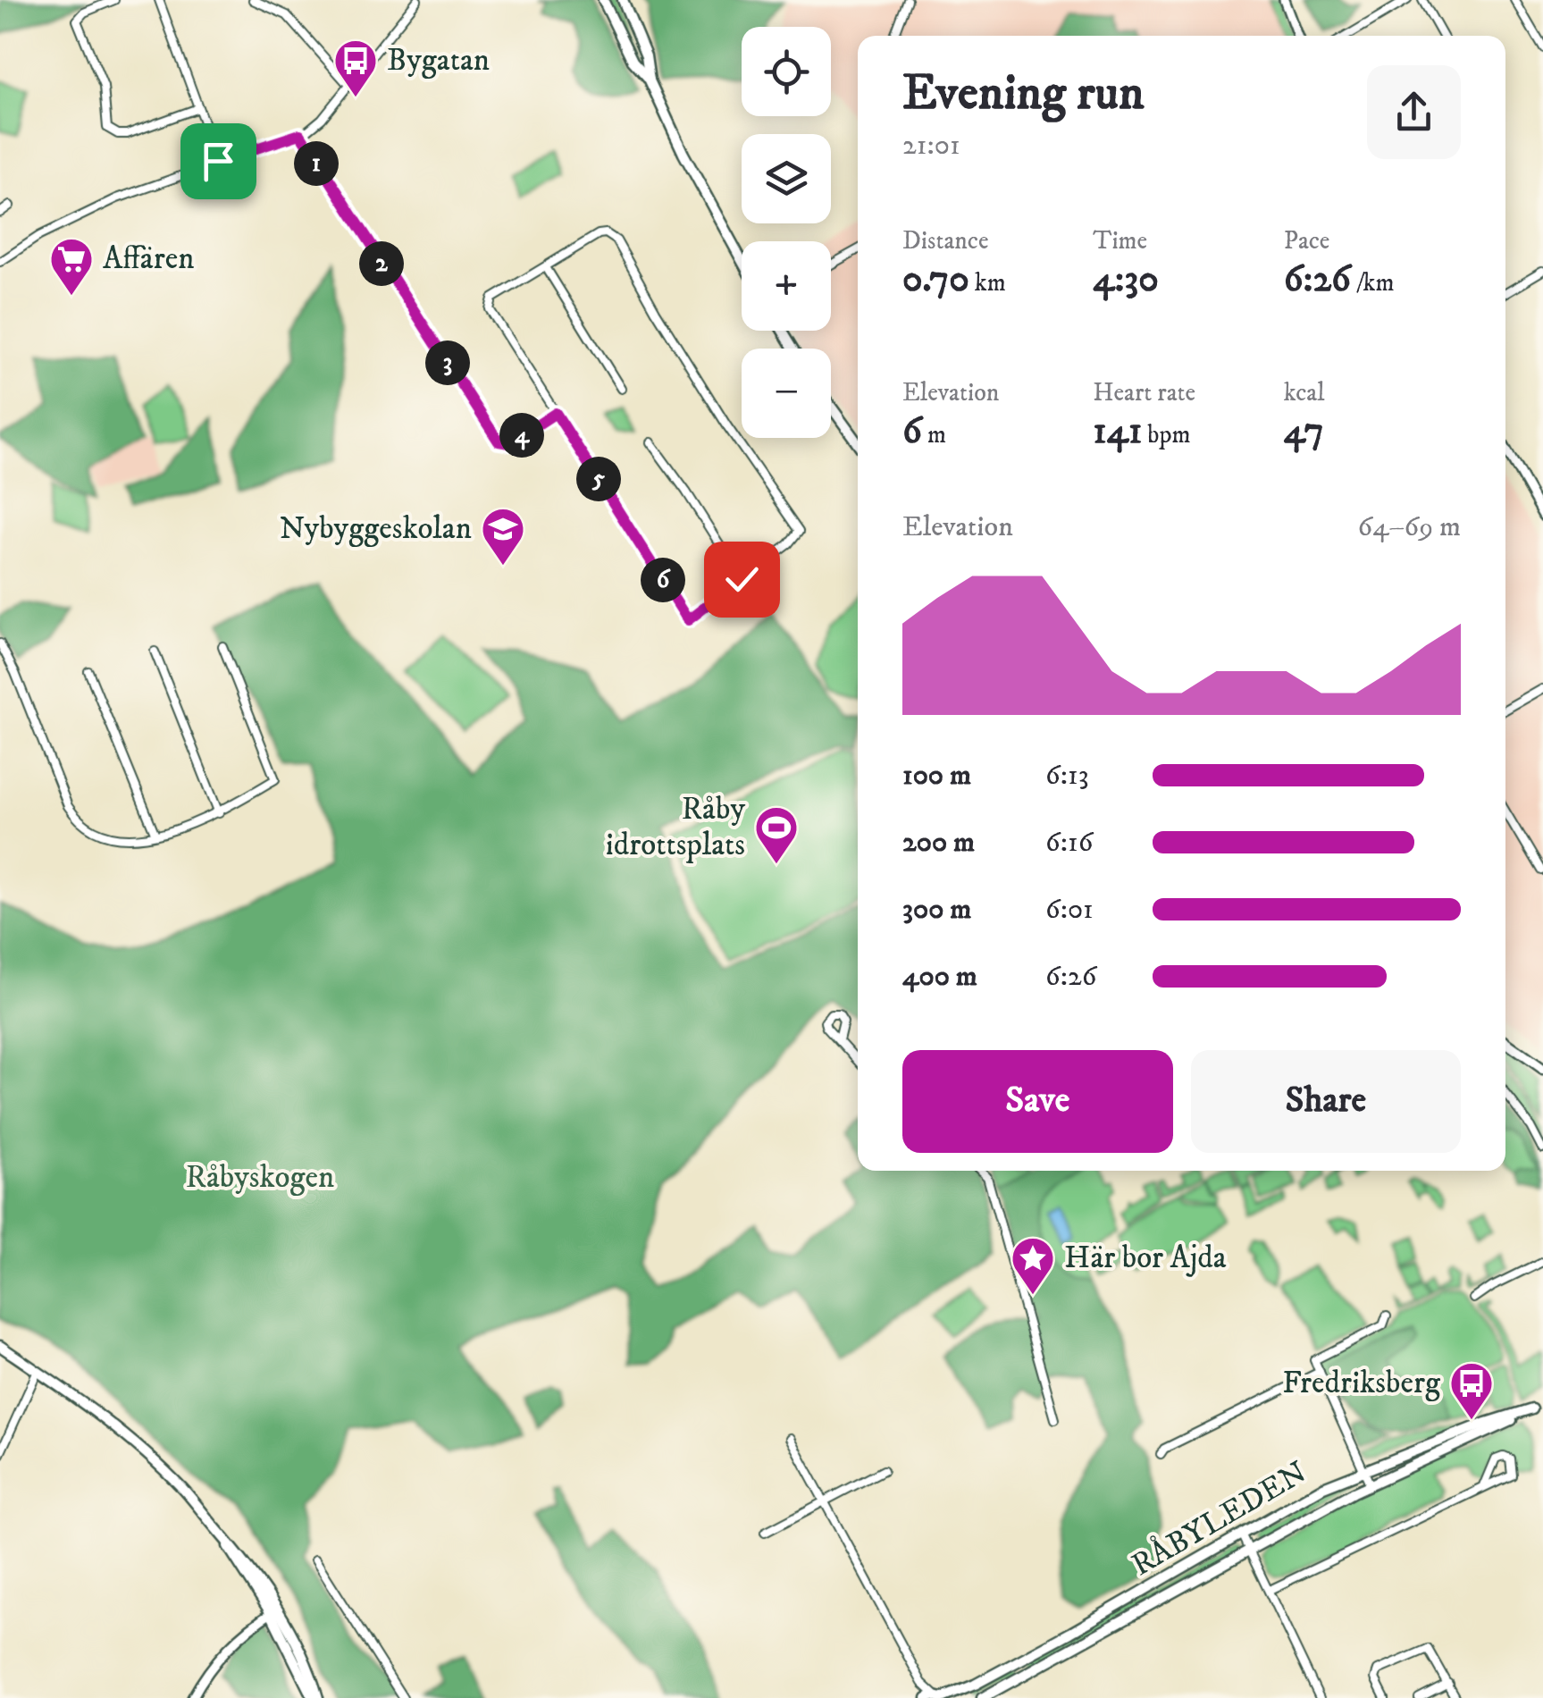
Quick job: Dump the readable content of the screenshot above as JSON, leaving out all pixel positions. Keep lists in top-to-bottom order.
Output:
{
  "streets": {
    "main road": ["RÅBYLEDEN"]
  },
  "parks": ["Råbyskogen"],
  "places": {
    "bus stop": ["Bygatan", "Fredriksberg"],
    "supermarket": ["Affären"],
    "school or university": ["Nybyggeskolan"],
    "sports": ["Råby idrottsplats"],
    "place": ["Här bor Ajda"]
  },
  "page": {
    "map_buttons": ["+", "−"],
    "heading": ["Evening run", "21:01"],
    "pins": [
      "1",
      "2",
      "3",
      "4",
      "5",
      "6"
    ],
    "stats": [
      ["Distance", "0.70 km"],
      ["Time", "4:30"],
      ["Pace", "6:26 /km"],
      ["Elevation", "6 m"],
      ["Heart rate", "141 bpm"],
      ["kcal", "47"]
    ],
    "chart": ["Elevation", "64–69 m"],
    "list": [
      {
        "name": "100 m",
        "note": "6:13"
      },
      {
        "name": "200 m",
        "note": "6:16"
      },
      {
        "name": "300 m",
        "note": "6:01"
      },
      {
        "name": "400 m",
        "note": "6:26"
      }
    ],
    "buttons": ["Save", "Share"]
  }
}
